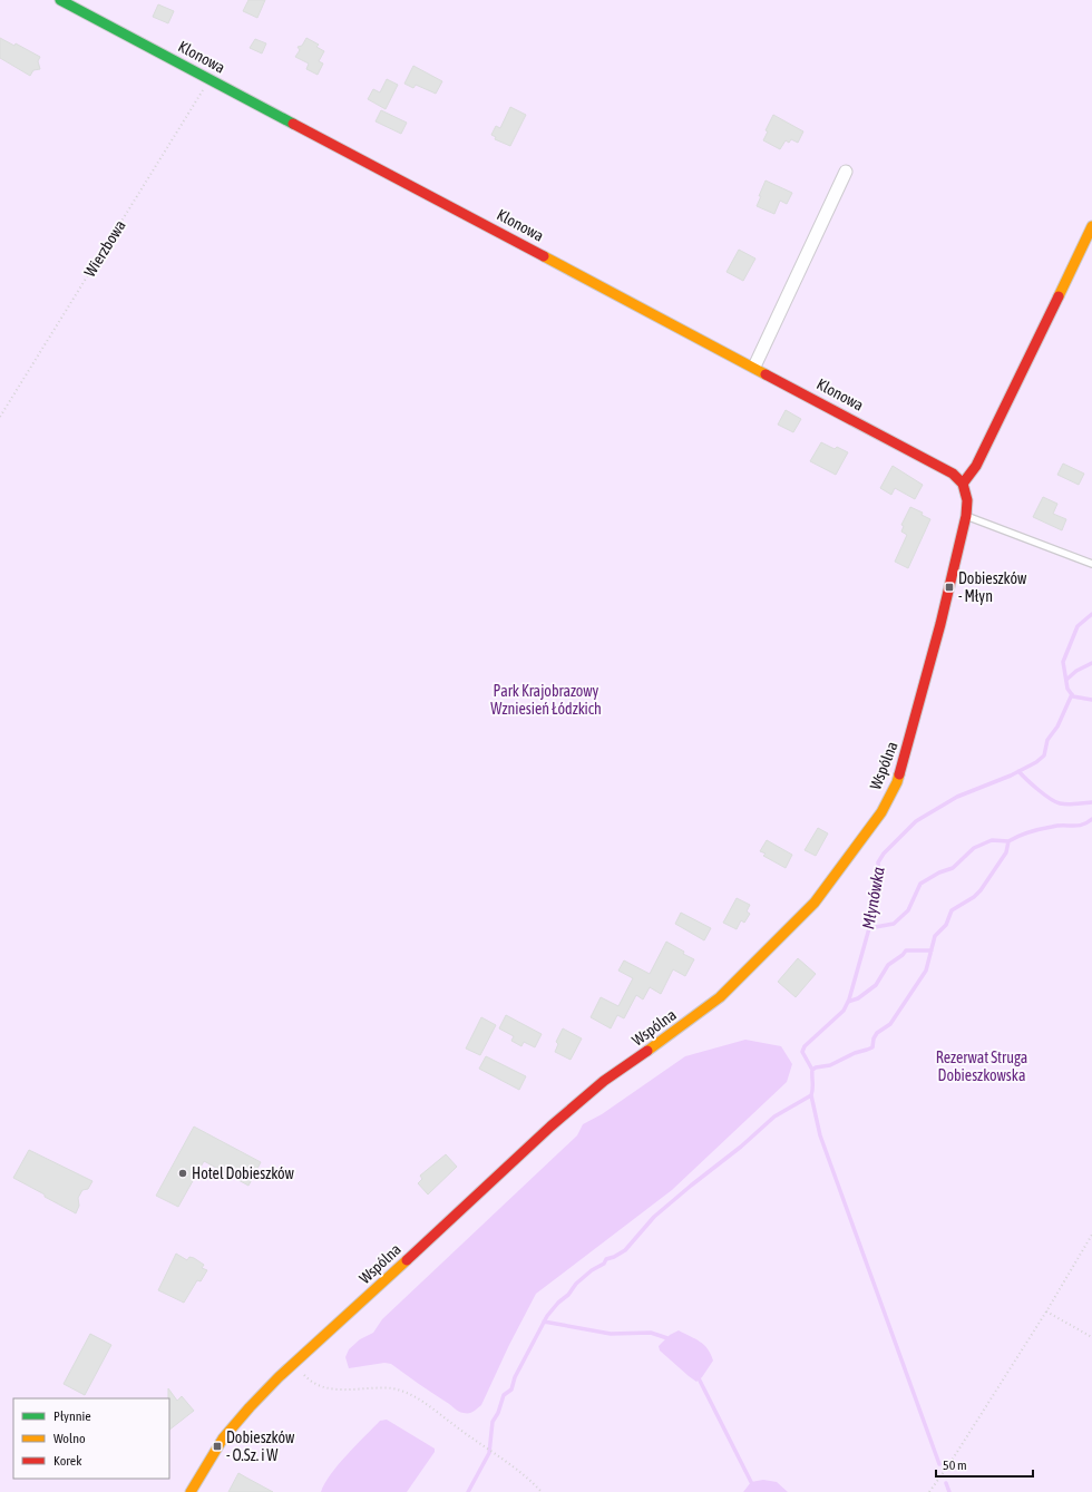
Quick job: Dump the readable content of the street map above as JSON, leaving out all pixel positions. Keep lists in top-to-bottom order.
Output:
{
  "streets": {
    "street": ["Klonowa", "Wspólna"],
    "path": ["Wierzbowa"]
  },
  "crossings": [
    ["Klonowa", "Wierzbowa"],
    ["Klonowa", "Wspólna"]
  ],
  "water": ["Młynówka"],
  "parks": ["Park Krajobrazowy Wzniesień Łódzkich", "Rezerwat Struga Dobieszkowska"],
  "places": {
    "transit": ["Dobieszków - Młyn", "Dobieszków - O.Sz. i W"],
    "other": ["Hotel Dobieszków"]
  },
  "legend": ["Płynnie", "Wolno", "Korek"],
  "scale_bar": "50 m"
}
